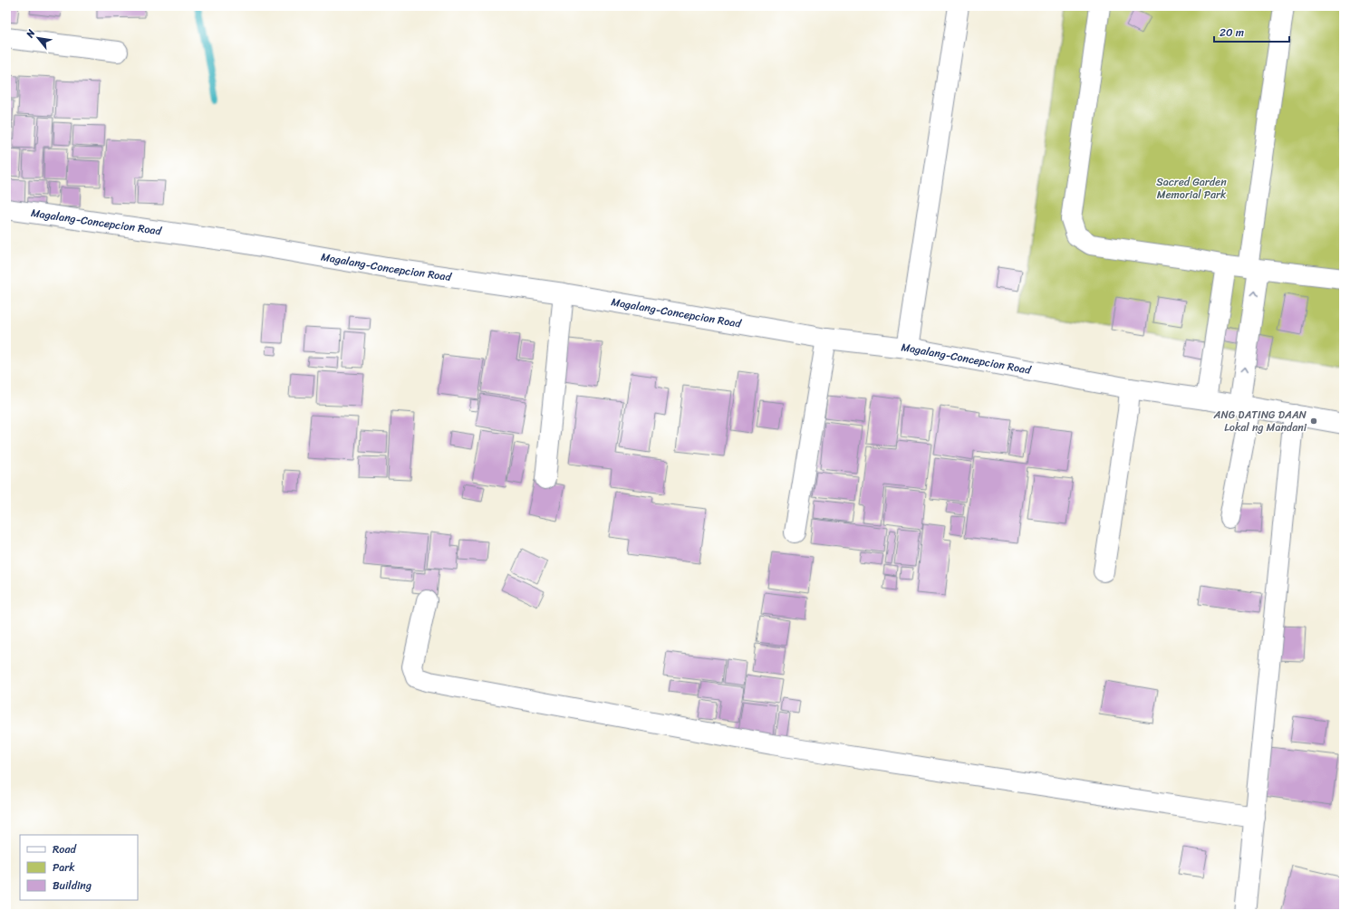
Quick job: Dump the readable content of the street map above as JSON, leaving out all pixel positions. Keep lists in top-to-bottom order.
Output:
{
  "streets": {
    "street": ["Magalang-Concepcion Road"]
  },
  "parks": ["Sacred Garden Memorial Park"],
  "places": ["ANG DATING DAAN Lokal ng Mandani"],
  "legend": ["Road", "Park", "Building"],
  "scale_bar": "20 m",
  "north": "top left"
}
